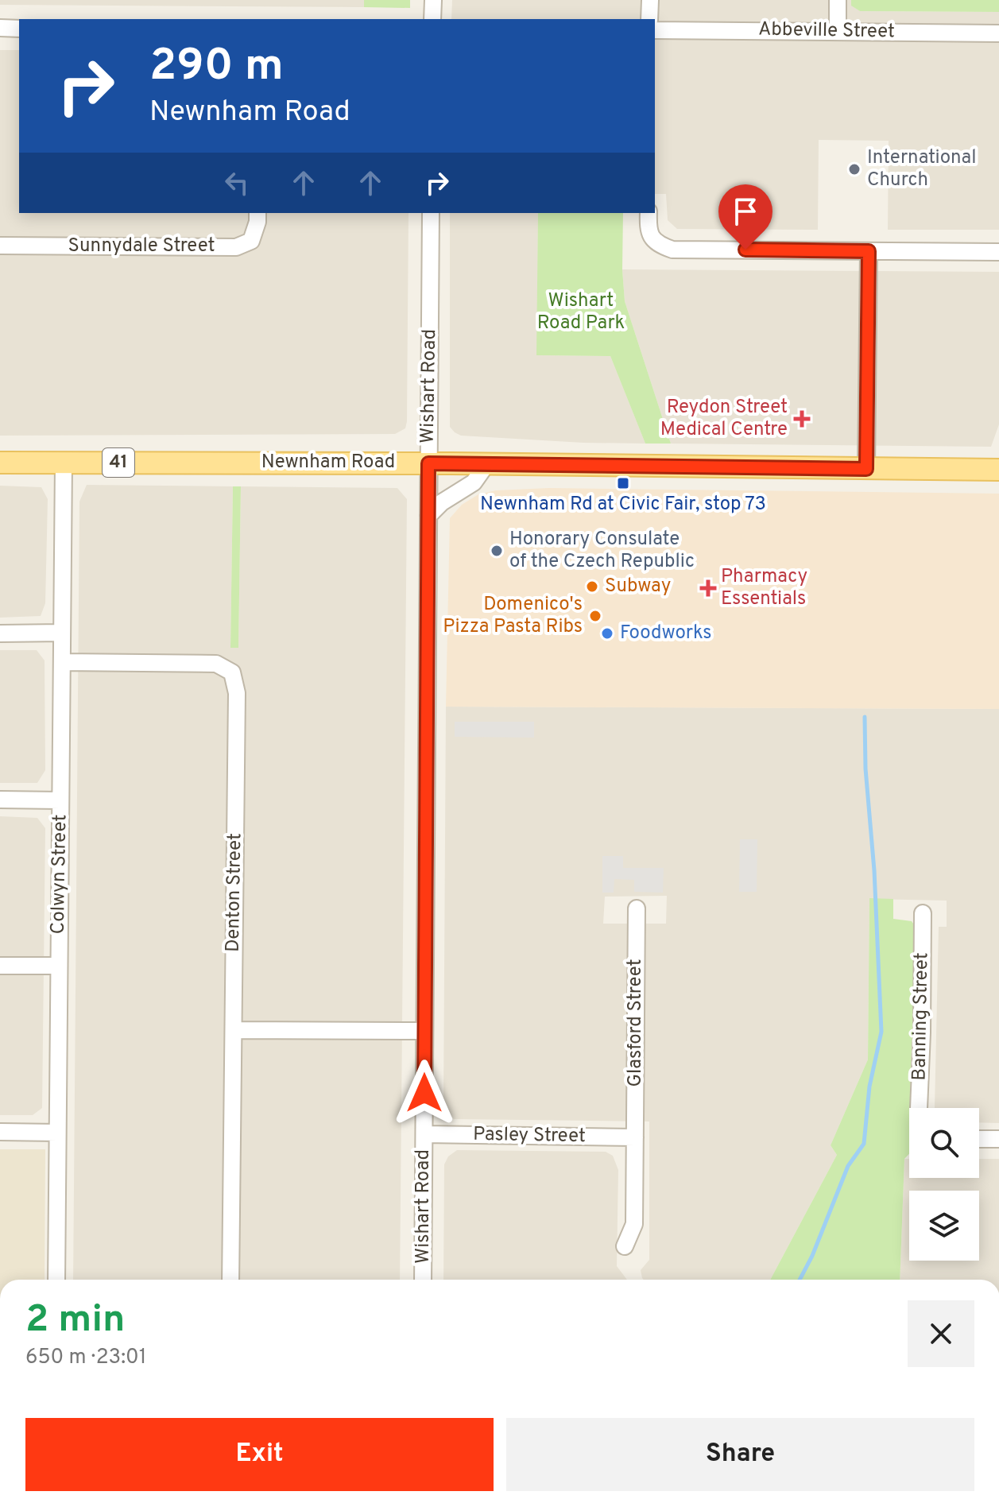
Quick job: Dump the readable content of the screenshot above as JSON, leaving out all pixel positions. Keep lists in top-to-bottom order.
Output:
{
  "streets": {
    "main road": ["41", "Newnham Road"],
    "street": [
      "Abbeville Street",
      "Sunnydale Street",
      "Wishart Road",
      "Colwyn Street",
      "Denton Street",
      "Banning Street",
      "Glasford Street",
      "Pasley Street"
    ]
  },
  "crossings": [
    ["Wishart Road", "Newnham Road"],
    ["Wishart Road", "Pasley Street"],
    ["Newnham Road", "Colwyn Street"],
    ["Colwyn Street", "Denton Street"],
    ["Glasford Street", "Pasley Street"]
  ],
  "parks": ["Wishart Road Park"],
  "places": {
    "other": [
      "International Church",
      "Honorary Consulate of the Czech Republic",
      "Subway",
      "Domenico's Pizza Pasta Ribs",
      "Foodworks"
    ],
    "health": ["Reydon Street Medical Centre", "Pharmacy Essentials"],
    "transit": ["Newnham Rd at Civic Fair, stop 73"]
  },
  "page": {
    "turn": ["290 m", "Newnham Road"],
    "heading": ["2 min", "650 m · 23:01"],
    "buttons": ["Exit", "Share"]
  }
}
